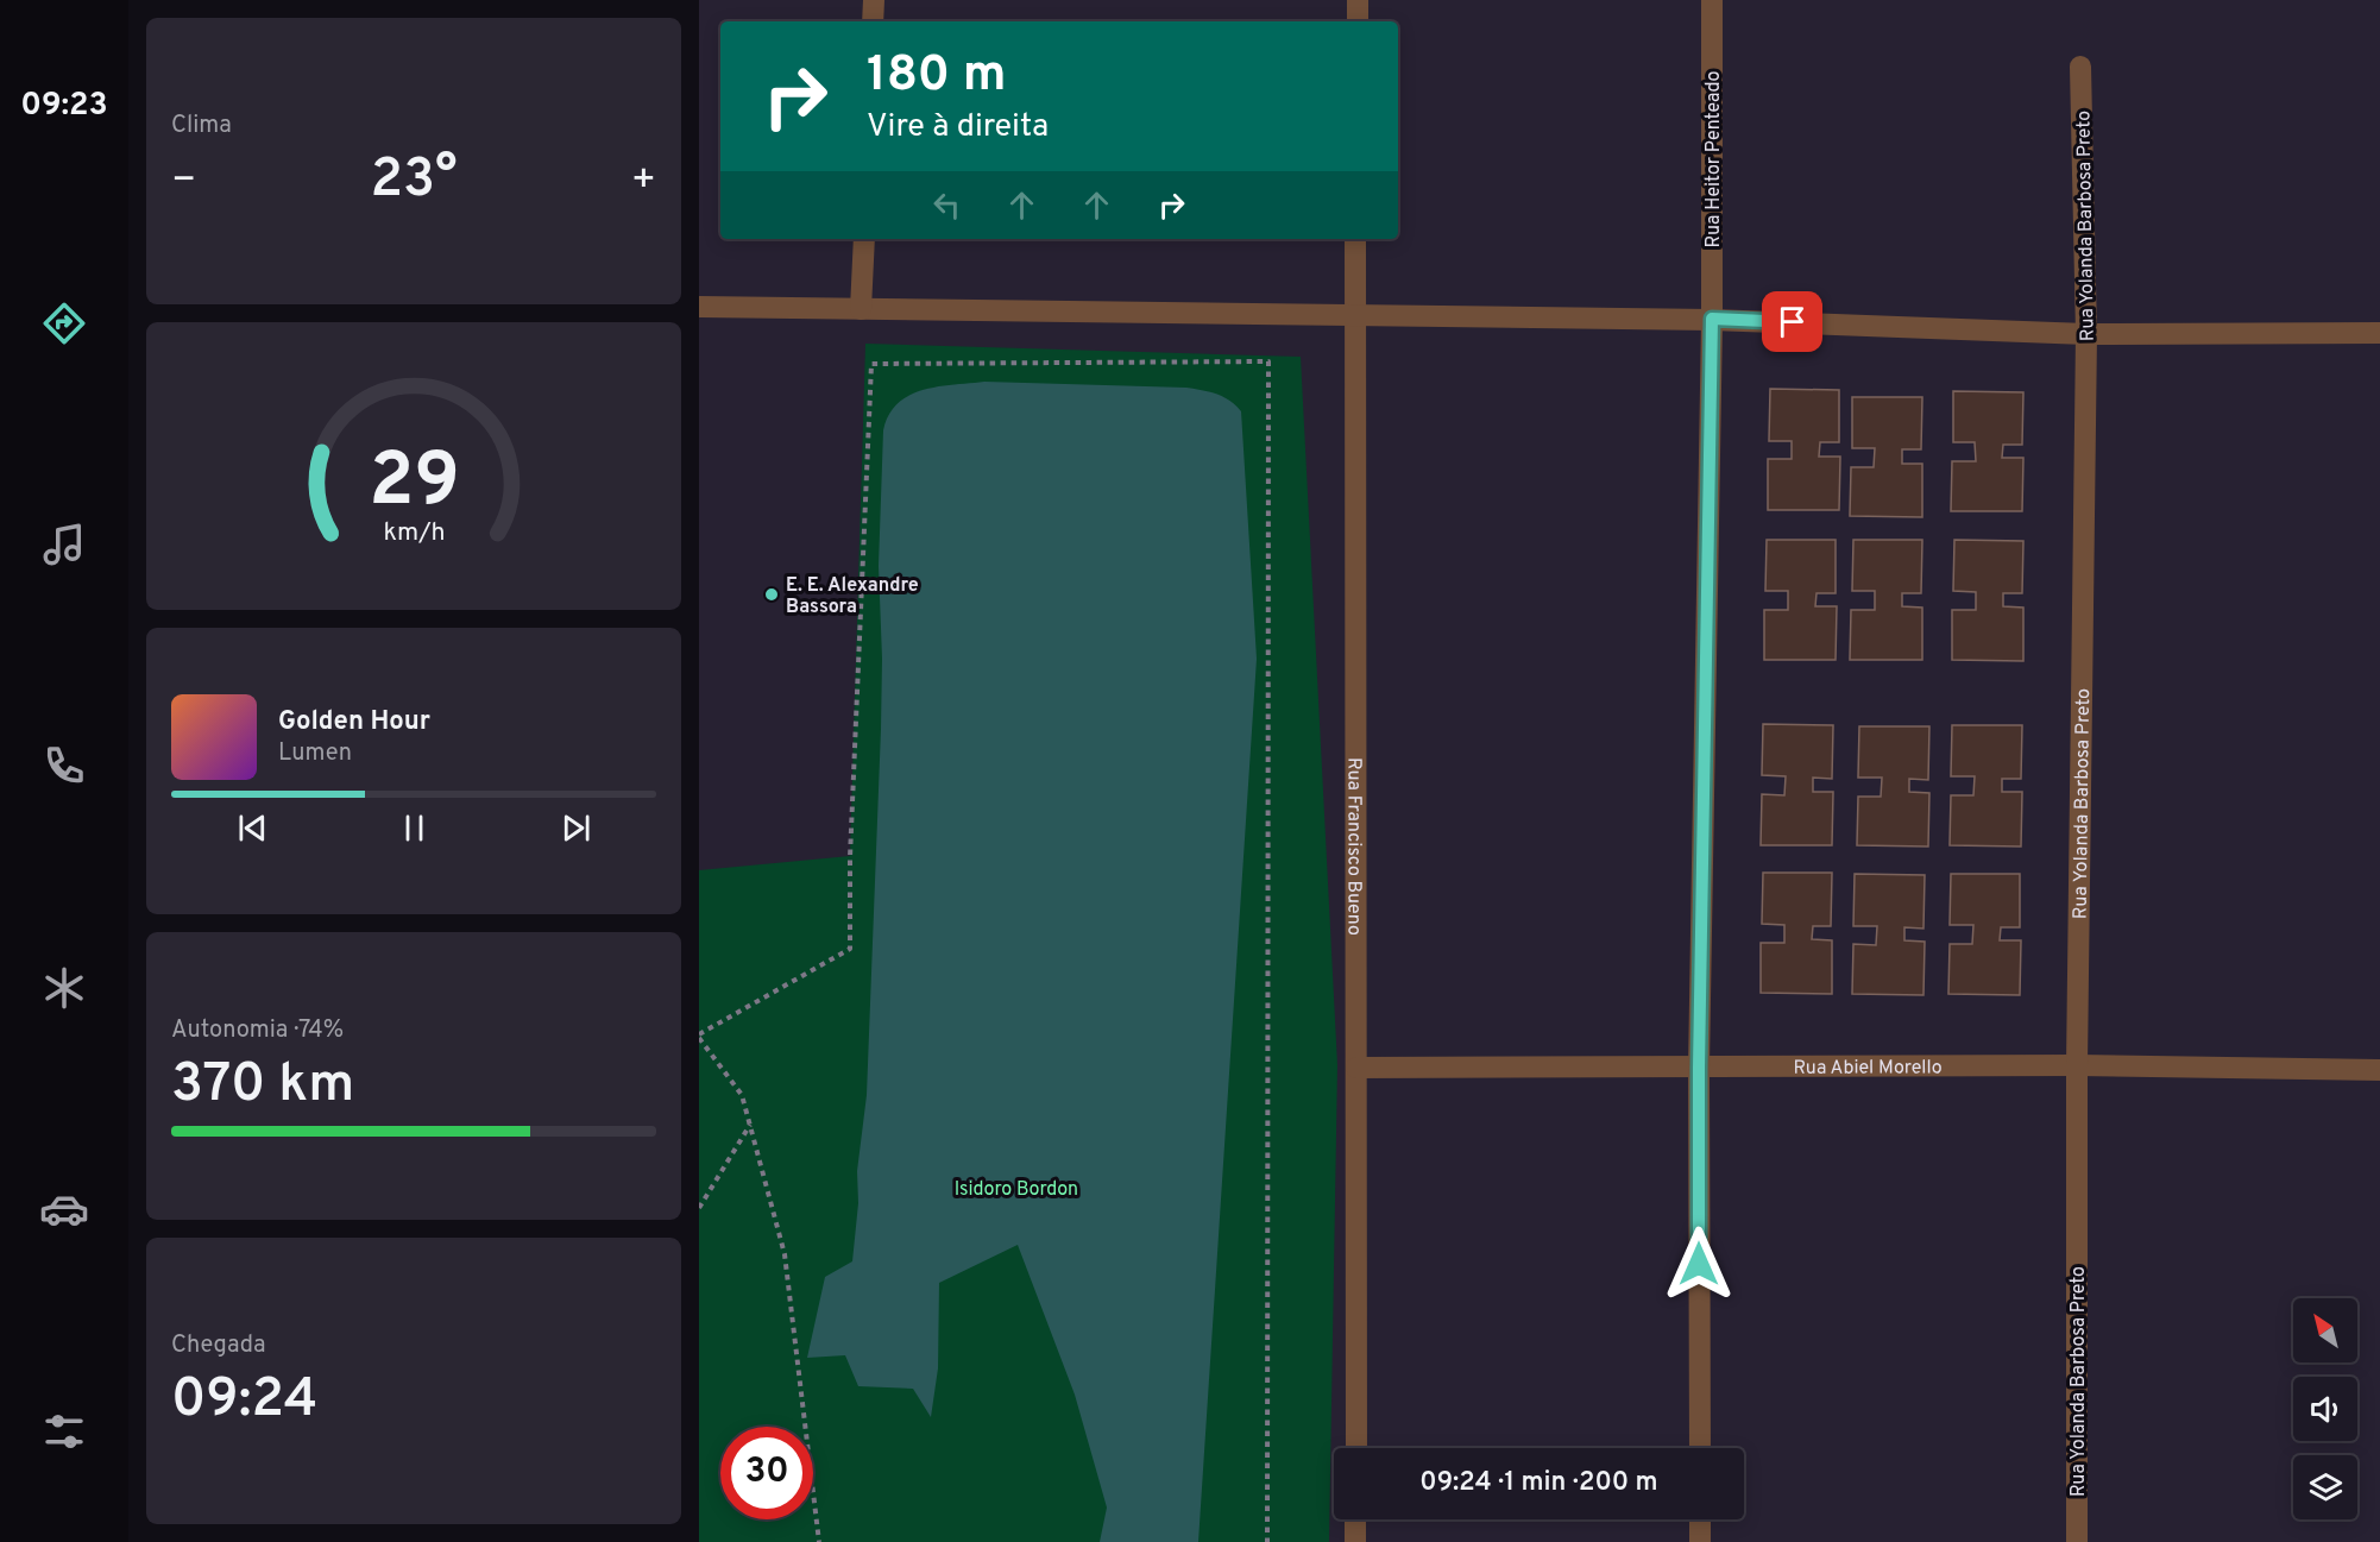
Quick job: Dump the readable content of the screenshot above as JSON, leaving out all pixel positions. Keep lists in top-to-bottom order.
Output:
{
  "streets": {
    "street": [
      "Rua Heitor Penteado",
      "Rua Yolanda Barbosa Preto",
      "Rua Francisco Bueno",
      "Rua Abiel Morello"
    ]
  },
  "crossings": [
    ["Rua Heitor Penteado", "Rua Abiel Morello"],
    ["Rua Yolanda Barbosa Preto", "Rua Abiel Morello"],
    ["Rua Francisco Bueno", "Rua Abiel Morello"]
  ],
  "parks": ["Isidoro Bordon"],
  "places": ["E. E. Alexandre Bassora"],
  "north": "top left",
  "page": {
    "tabs": "09:23",
    "tile": [
      "Clima",
      ["Autonomia · 74%", "370 km"],
      ["Chegada", "09:24"]
    ],
    "turn": ["180 m", "Vire à direita"],
    "heat": ["−", "23°", "+"],
    "song": ["Golden Hour", "Lumen"],
    "limit": "30",
    "trip": "09:24 · 1 min · 200 m",
    "gauge": ["29", "km/h"]
  }
}
